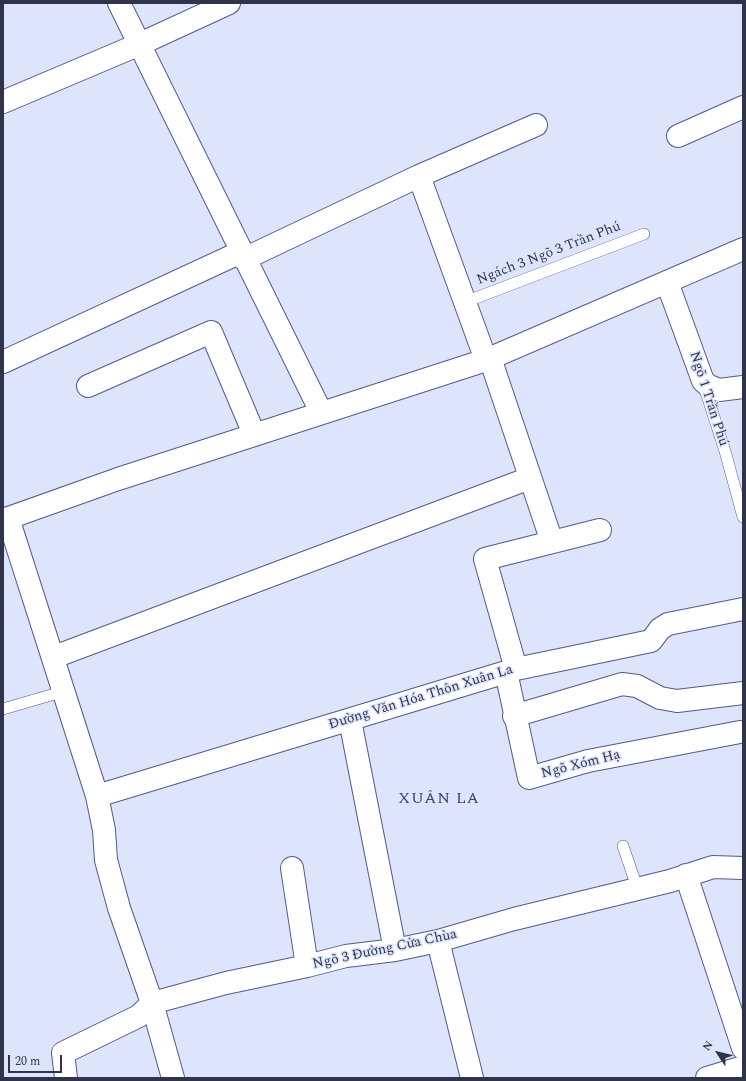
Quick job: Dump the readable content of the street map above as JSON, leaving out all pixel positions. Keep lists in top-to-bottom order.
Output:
{
  "streets": {
    "street": [
      "Ngõ 1 Trần Phú",
      "Đường Văn Hóa Thôn Xuân La",
      "Ngõ Xóm Hạ",
      "Ngõ 3 Đường Cửa Chùa"
    ],
    "lane": ["Ngách 3 Ngõ 3 Trần Phú"]
  },
  "crossings": [
    ["Đường Văn Hóa Thôn Xuân La", "Ngõ Xóm Hạ"]
  ],
  "districts": ["XUÂN LA"],
  "scale_bar": "20 m",
  "north": "top left"
}
